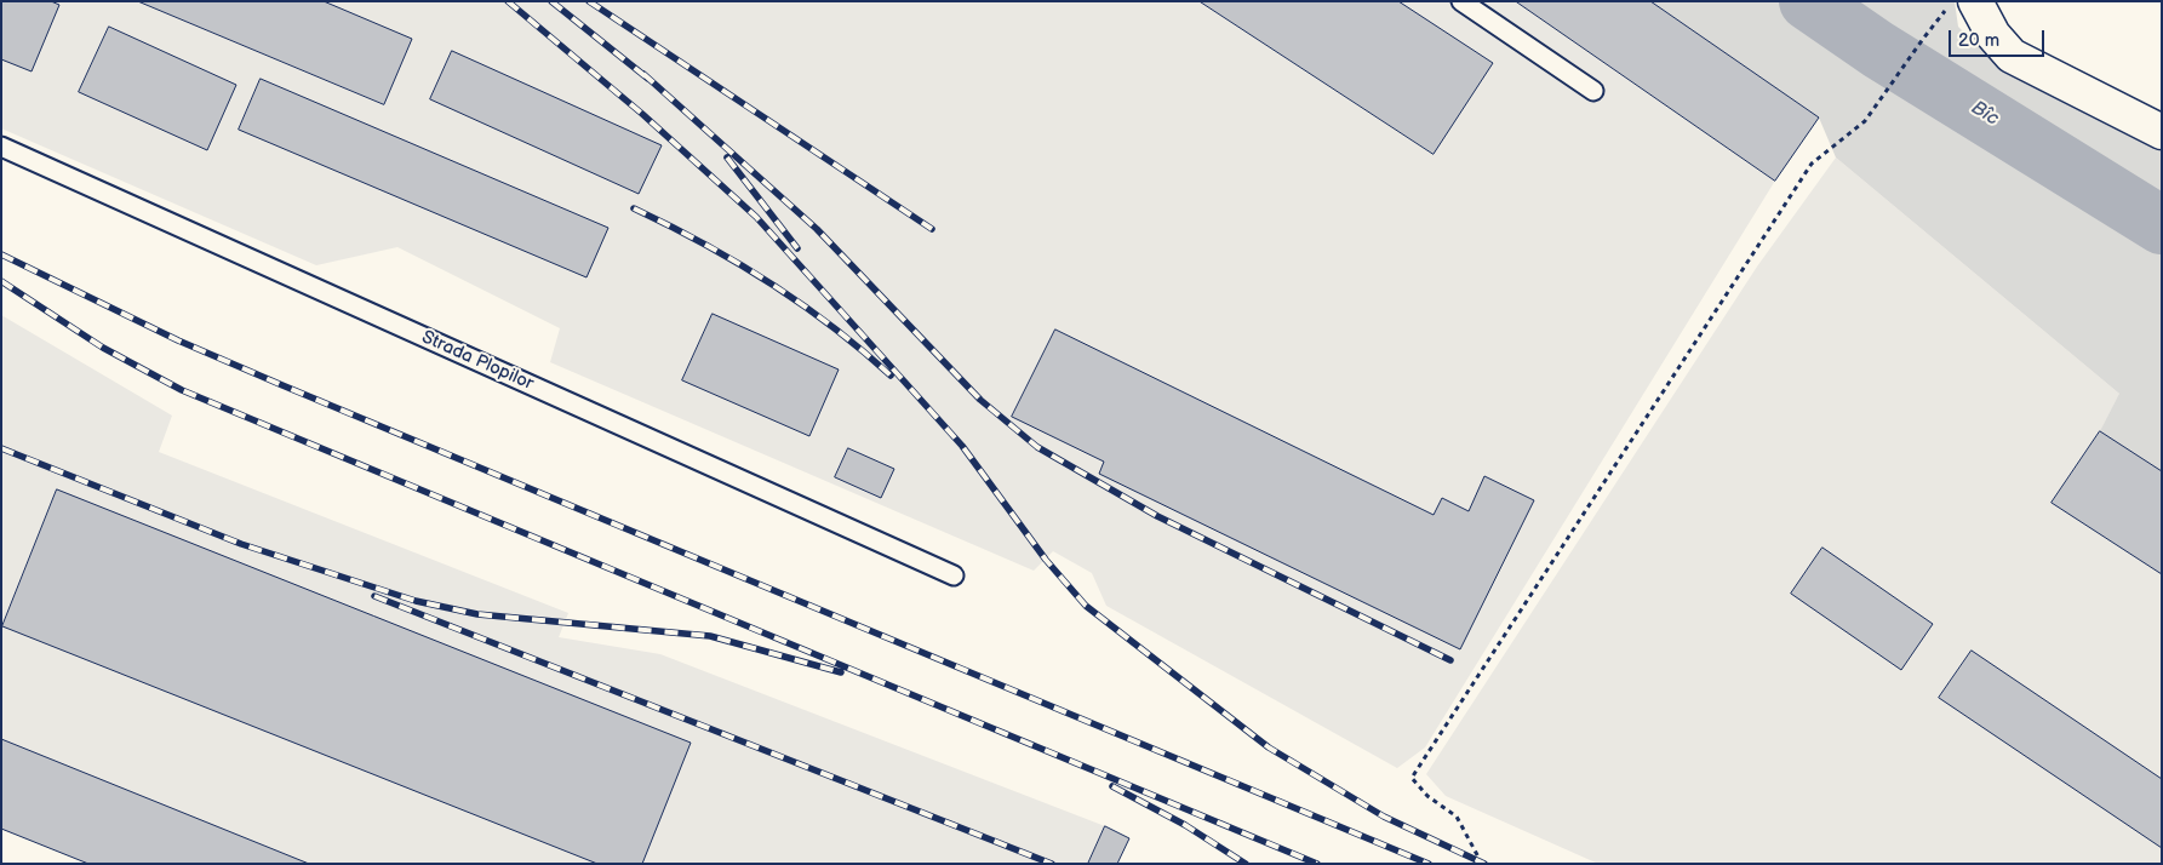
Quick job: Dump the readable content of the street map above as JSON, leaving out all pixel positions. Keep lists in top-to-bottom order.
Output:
{
  "streets": {
    "lane": ["Strada Plopilor"]
  },
  "water": ["Bîc"],
  "scale_bar": "20 m"
}
